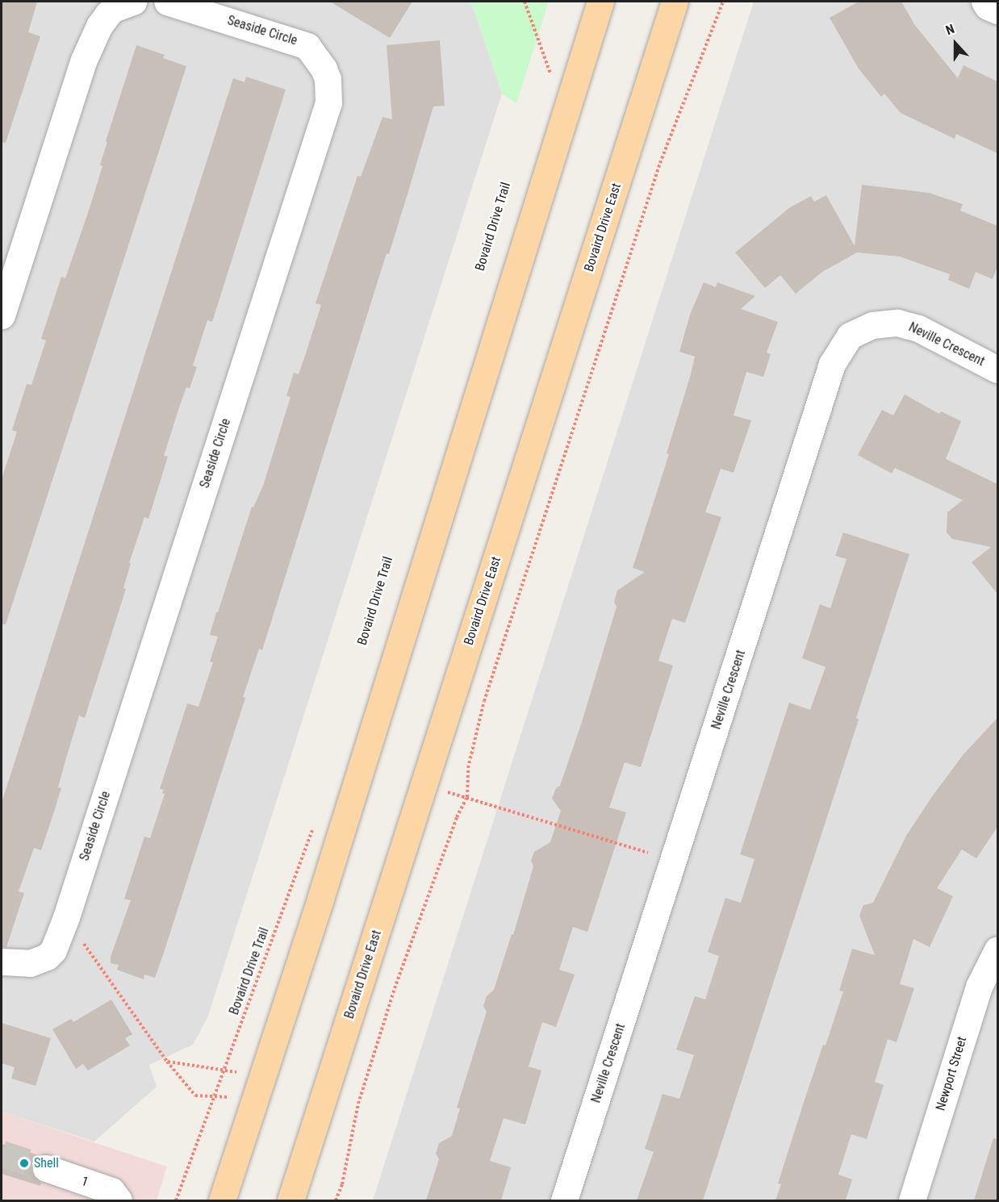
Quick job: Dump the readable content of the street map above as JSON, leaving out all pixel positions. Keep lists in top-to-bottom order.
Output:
{
  "streets": {
    "main road": ["Bovaird Drive East"],
    "street": [
      "Seaside Circle",
      "Neville Crescent",
      "Newport Street",
      "1"
    ],
    "path": ["Bovaird Drive Trail"]
  },
  "places": ["Shell"],
  "north": "top"
}
